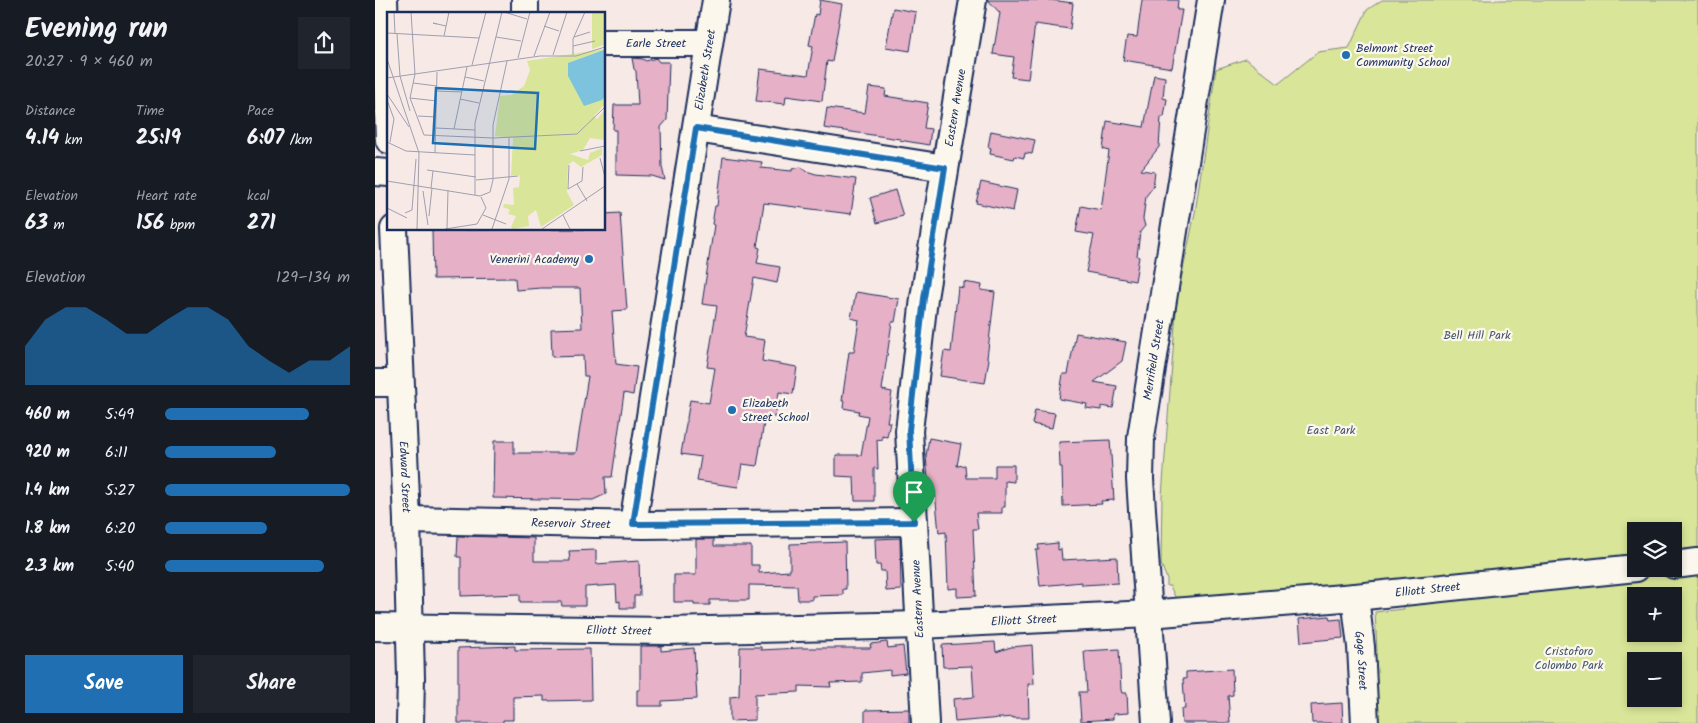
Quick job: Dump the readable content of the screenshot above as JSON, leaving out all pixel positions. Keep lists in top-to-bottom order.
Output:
{
  "streets": {
    "street": [
      "Earle Street",
      "Elizabeth Street",
      "Eastern Avenue",
      "Merrifield Street",
      "Edward Street",
      "Reservoir Street",
      "Elliott Street",
      "Gage Street"
    ]
  },
  "crossings": [
    ["Earle Street", "Elizabeth Street"],
    ["Elizabeth Street", "Reservoir Street"],
    ["Eastern Avenue", "Reservoir Street"],
    ["Eastern Avenue", "Elliott Street"],
    ["Merrifield Street", "Elliott Street"],
    ["Edward Street", "Reservoir Street"],
    ["Edward Street", "Elliott Street"],
    ["Elliott Street", "Gage Street"]
  ],
  "parks": ["Bell Hill Park", "East Park", "Cristoforo Colombo Park"],
  "places": ["Belmont Street Community School", "Venerini Academy", "Elizabeth Street School"],
  "page": {
    "heading": ["Evening run", "20:27 · 9 × 460 m"],
    "stats": [
      ["Distance", "4.14 km"],
      ["Time", "25:19"],
      ["Pace", "6:07 /km"],
      ["Elevation", "63 m"],
      ["Heart rate", "156 bpm"],
      ["kcal", "271"]
    ],
    "chart": ["Elevation", "129–134 m"],
    "list": [
      {
        "name": "460 m",
        "note": "5:49"
      },
      {
        "name": "920 m",
        "note": "6:11"
      },
      {
        "name": "1.4 km",
        "note": "5:27"
      },
      {
        "name": "1.8 km",
        "note": "6:20"
      },
      {
        "name": "2.3 km",
        "note": "5:40"
      }
    ],
    "map_buttons": ["+", "−"],
    "buttons": ["Save", "Share"]
  }
}
